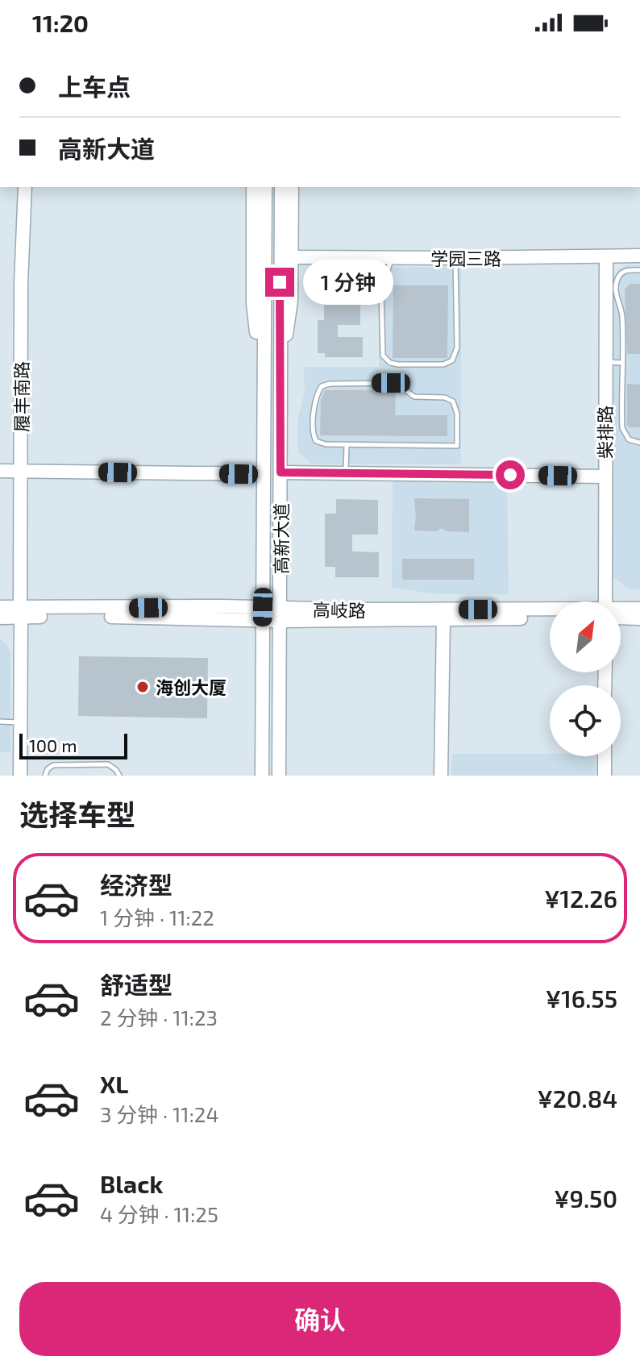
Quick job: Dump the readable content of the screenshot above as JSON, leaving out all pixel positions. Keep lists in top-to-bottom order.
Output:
{
  "streets": {
    "main road": [
      "学园三路",
      "履丰南路",
      "柴排路",
      "高新大道",
      "高岐路"
    ]
  },
  "crossings": [
    ["学园三路", "柴排路"],
    ["履丰南路", "高岐路"],
    ["高新大道", "高岐路"]
  ],
  "places": ["海创大厦"],
  "scale_bar": "100 m",
  "north": "top right",
  "page": {
    "status": "11:20",
    "banner": ["上车点", "高新大道"],
    "bubble": "1 分钟",
    "scale": "100 m",
    "heading": "选择车型",
    "list": [
      {
        "name": "经济型",
        "note": "1 分钟 · 11:22",
        "value": "¥12.26"
      },
      {
        "name": "舒适型",
        "note": "2 分钟 · 11:23",
        "value": "¥16.55"
      },
      {
        "name": "XL",
        "note": "3 分钟 · 11:24",
        "value": "¥20.84"
      },
      {
        "name": "Black",
        "note": "4 分钟 · 11:25",
        "value": "¥9.50"
      }
    ],
    "buttons": "确认"
  }
}
